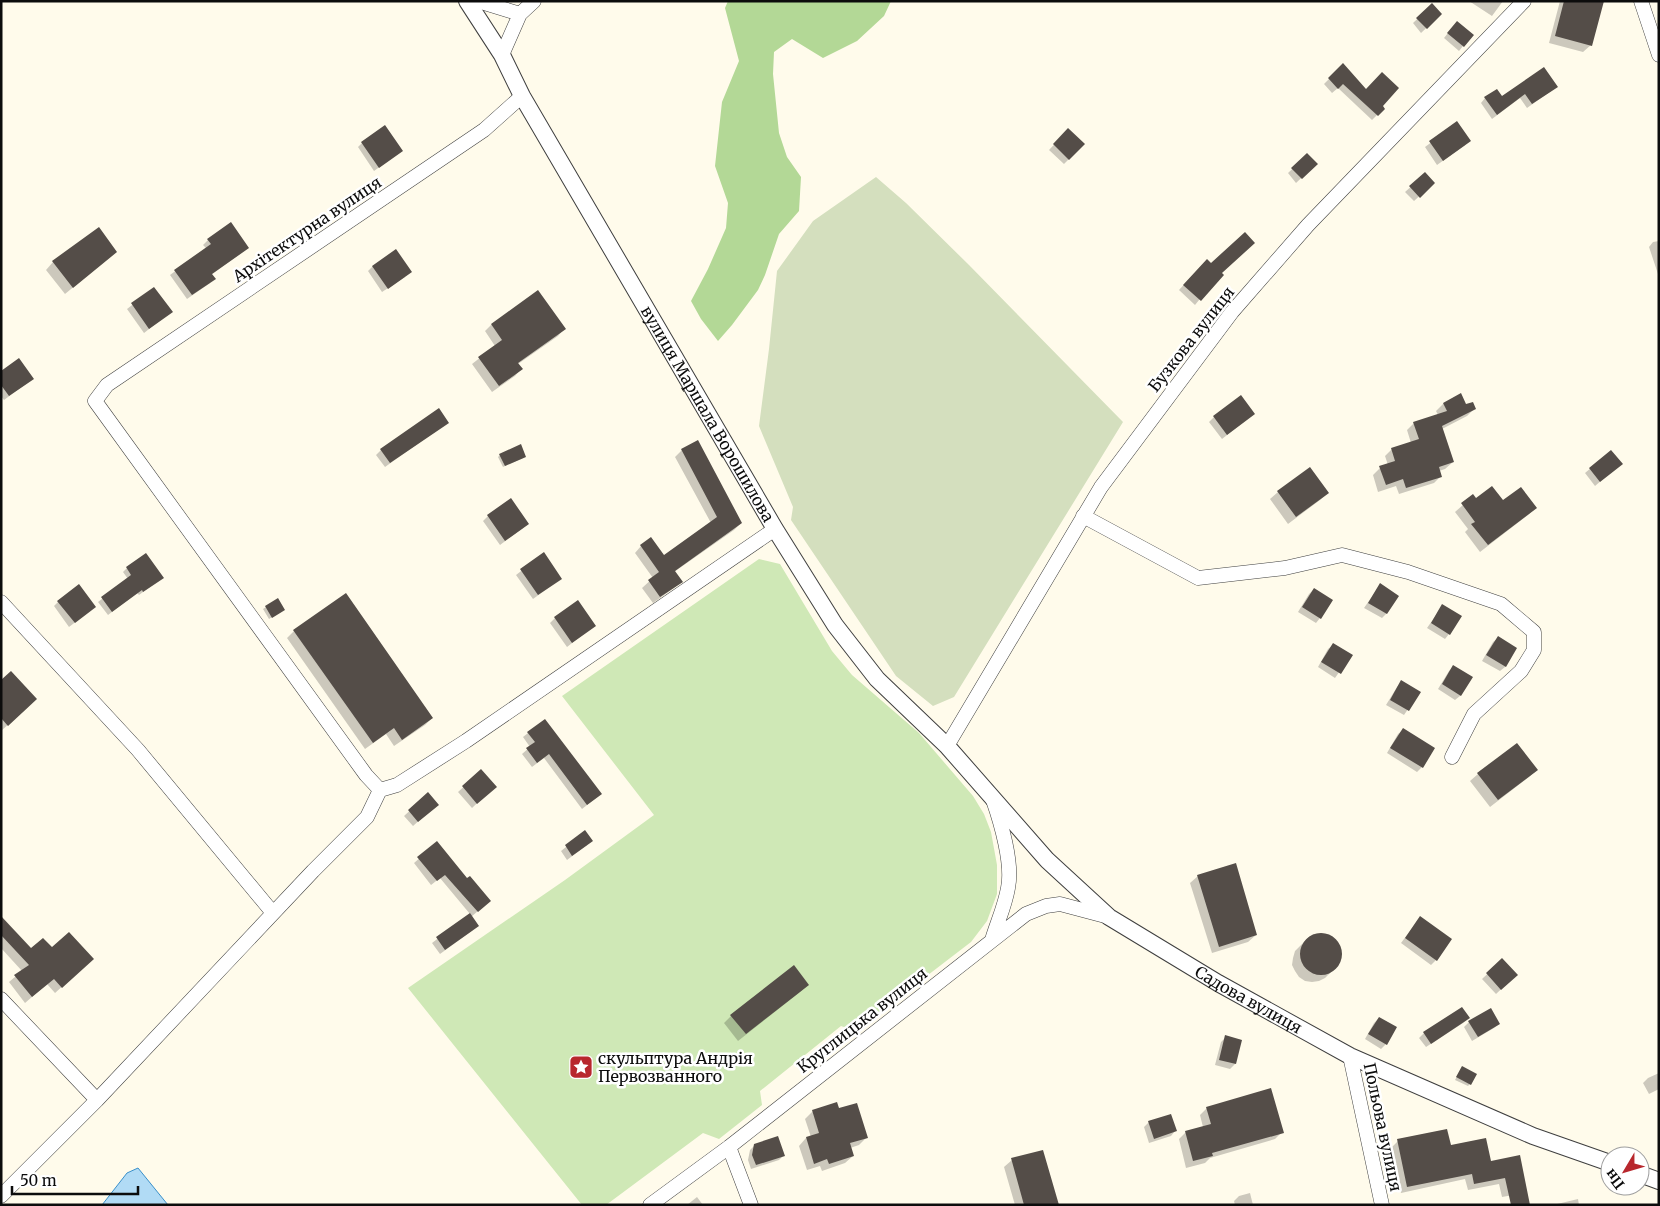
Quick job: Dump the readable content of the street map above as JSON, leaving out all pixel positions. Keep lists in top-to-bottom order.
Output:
{
  "streets": {
    "street": [
      "Архітектурна вулиця",
      "Бузкова вулиця",
      "вулиця Маршала Ворошилова",
      "Садова вулиця",
      "Круглицька вулиця",
      "Польова вулиця"
    ]
  },
  "crossings": [
    ["Архітектурна вулиця", "вулиця Маршала Ворошилова"],
    ["Бузкова вулиця", "вулиця Маршала Ворошилова"],
    ["Бузкова вулиця", "Садова вулиця"],
    ["вулиця Маршала Ворошилова", "Садова вулиця"],
    ["Садова вулиця", "Круглицька вулиця"],
    ["Садова вулиця", "Польова вулиця"]
  ],
  "places": {
    "place": ["скульптура Андрія Первозванного"]
  },
  "scale_bar": "50 m",
  "north": "bottom left"
}
